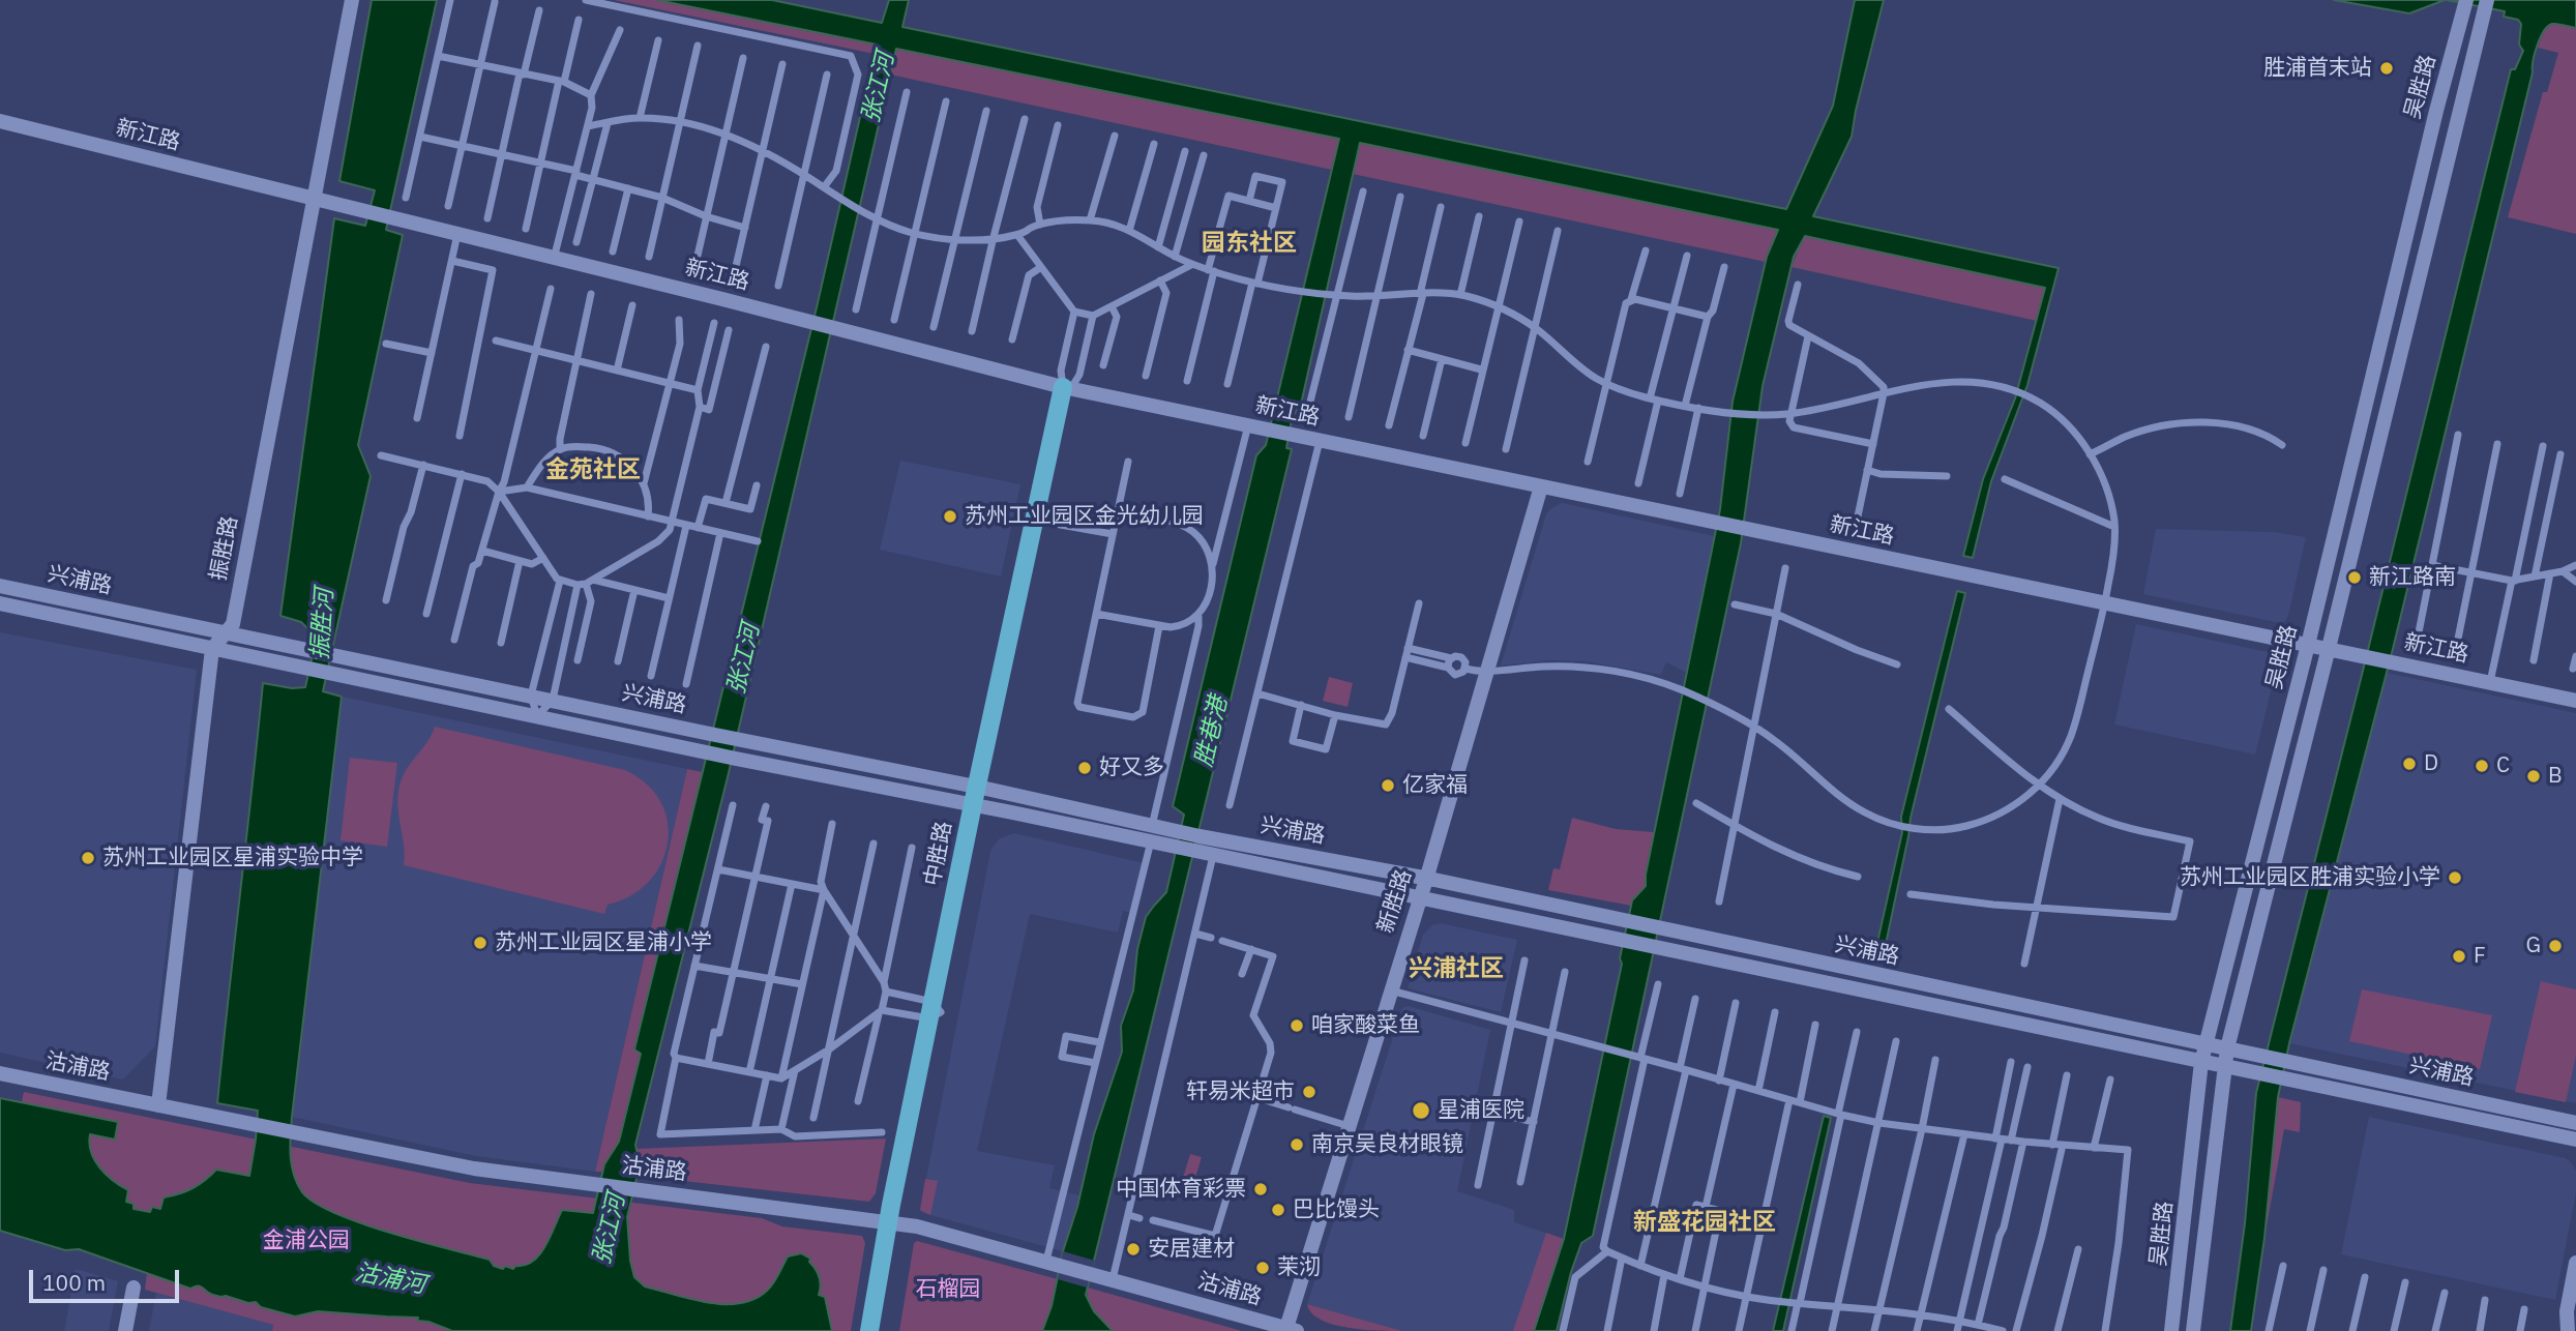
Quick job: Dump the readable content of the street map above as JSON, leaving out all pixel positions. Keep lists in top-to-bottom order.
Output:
{
  "streets": {
    "main road": [
      "吴胜路",
      "新江路",
      "振胜路",
      "兴浦路",
      "中胜路",
      "新胜路",
      "沽浦路"
    ]
  },
  "crossings": [
    ["吴胜路", "新江路"],
    ["吴胜路", "兴浦路"],
    ["新江路", "振胜路"],
    ["新江路", "中胜路"],
    ["新江路", "新胜路"],
    ["振胜路", "兴浦路"],
    ["兴浦路", "中胜路"],
    ["兴浦路", "新胜路"],
    ["中胜路", "沽浦路"],
    ["新胜路", "沽浦路"]
  ],
  "districts": [
    "园东社区",
    "金苑社区",
    "兴浦社区",
    "新盛花园社区"
  ],
  "water": [
    "张江河",
    "振胜河",
    "胜巷港",
    "沽浦河"
  ],
  "parks": ["金浦公园", "石榴园"],
  "places": [
    "胜浦首末站",
    "苏州工业园区金光幼儿园",
    "新江路南",
    "D",
    "C",
    "好又多",
    "B",
    "亿家福",
    "苏州工业园区星浦实验中学",
    "苏州工业园区胜浦实验小学",
    "苏州工业园区星浦小学",
    "G",
    "F",
    "咱家酸菜鱼",
    "轩易米超市",
    "星浦医院",
    "南京吴良材眼镜",
    "中国体育彩票",
    "巴比馒头",
    "安居建材",
    "茉沏"
  ],
  "scale_bar": "100 m"
}
